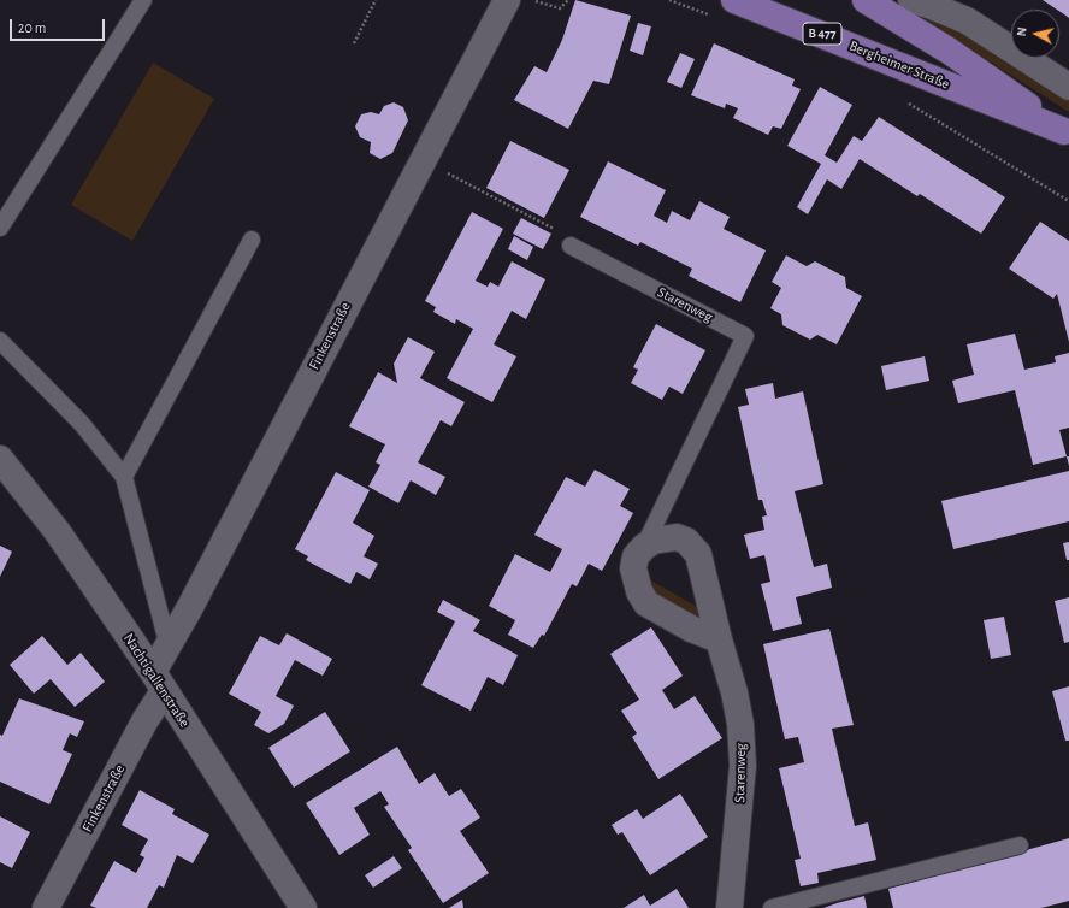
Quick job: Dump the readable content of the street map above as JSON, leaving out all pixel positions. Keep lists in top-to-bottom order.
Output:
{
  "streets": {
    "main road": [
      "B 477",
      "Bergheimer Straße",
      "Starenweg",
      "Finkenstraße",
      "Nachtigallenstraße"
    ]
  },
  "crossings": [
    ["Finkenstraße", "Nachtigallenstraße"]
  ],
  "scale_bar": "20 m",
  "north": "left"
}
